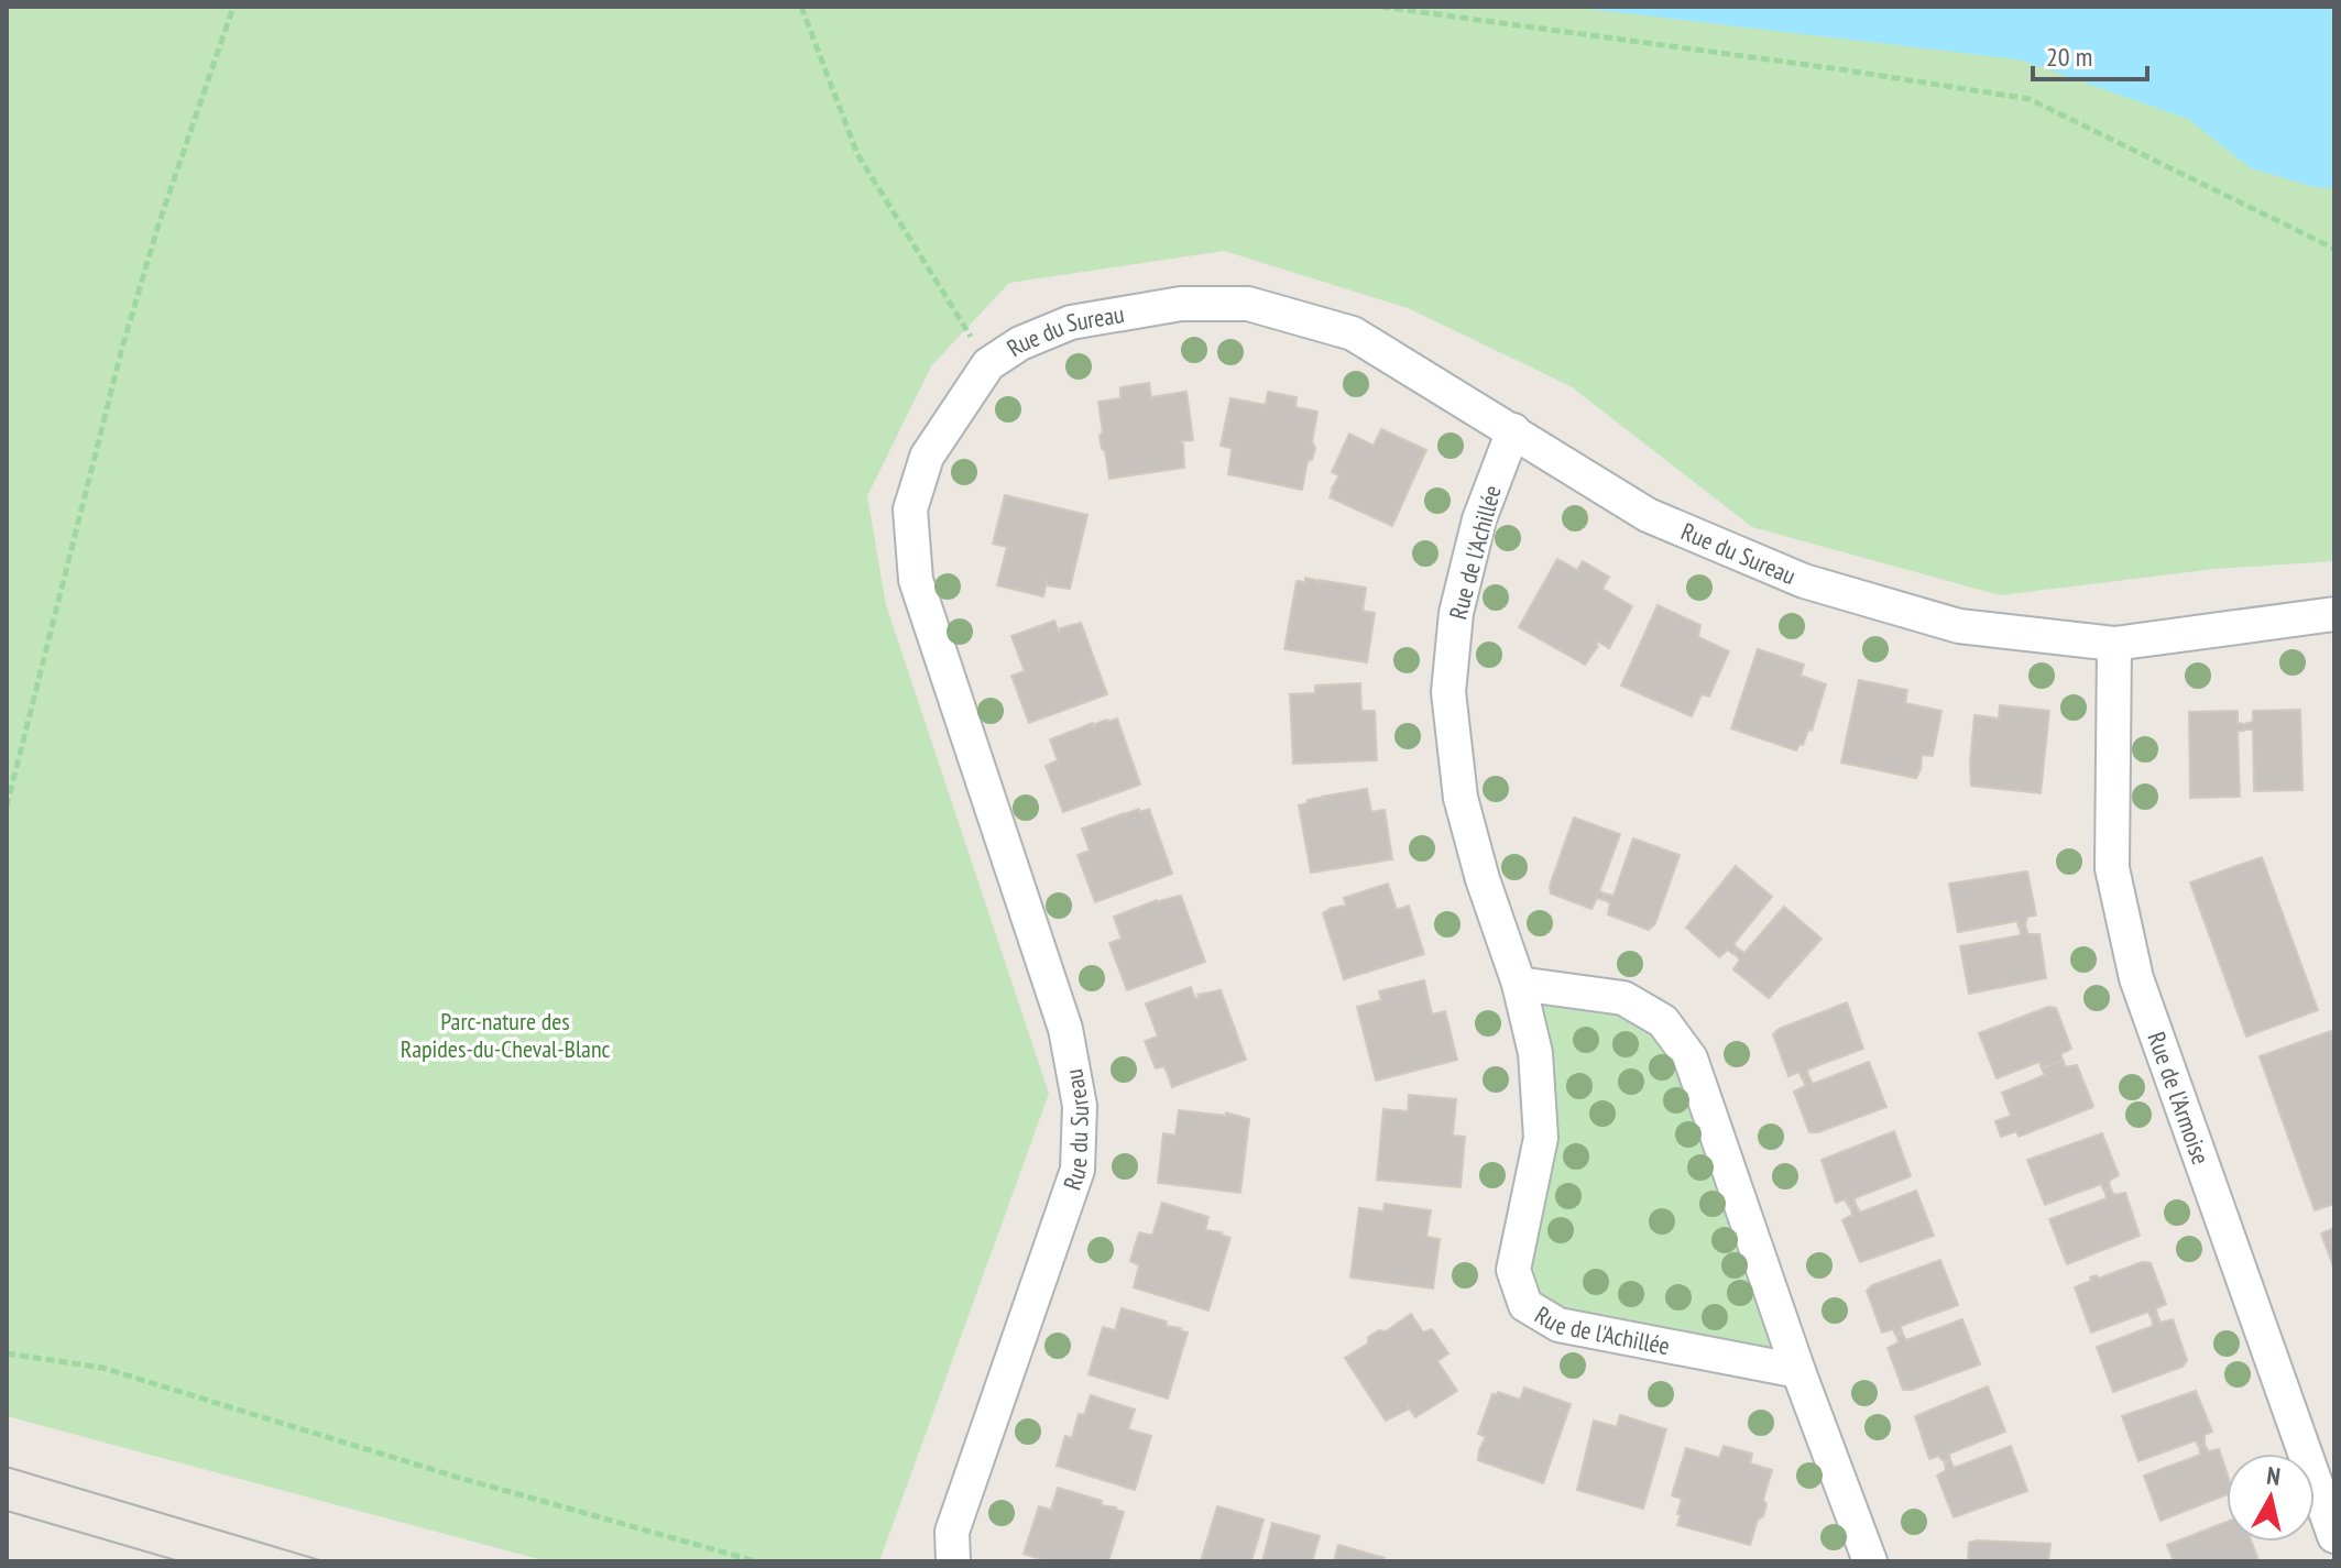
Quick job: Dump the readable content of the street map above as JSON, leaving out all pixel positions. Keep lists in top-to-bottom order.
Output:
{
  "streets": {
    "street": ["Rue du Sureau", "Rue de l'Achillée", "Rue de l'Armoise"]
  },
  "crossings": [
    ["Rue du Sureau", "Rue de l'Achillée"],
    ["Rue du Sureau", "Rue de l'Armoise"]
  ],
  "parks": ["Parc-nature des Rapides-du-Cheval-Blanc"],
  "scale_bar": "20 m",
  "north": "top"
}
